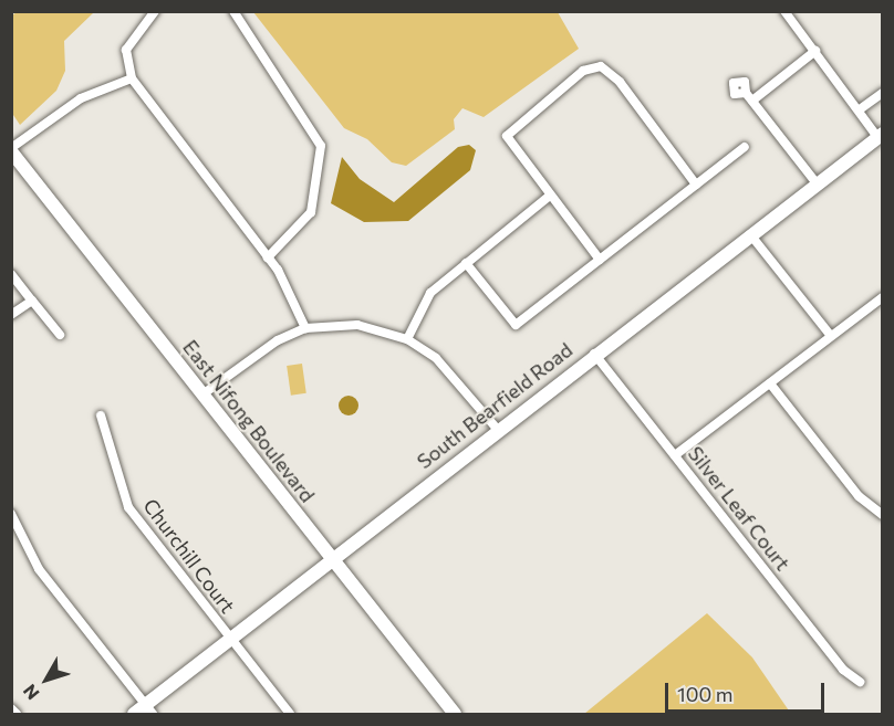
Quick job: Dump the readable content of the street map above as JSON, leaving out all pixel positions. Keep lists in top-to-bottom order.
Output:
{
  "streets": {
    "street": [
      "South Bearfield Road",
      "East Nifong Boulevard",
      "Silver Leaf Court",
      "Churchill Court"
    ]
  },
  "crossings": [
    ["South Bearfield Road", "East Nifong Boulevard"],
    ["South Bearfield Road", "Silver Leaf Court"],
    ["South Bearfield Road", "Churchill Court"]
  ],
  "scale_bar": "100 m",
  "north": "bottom left"
}
